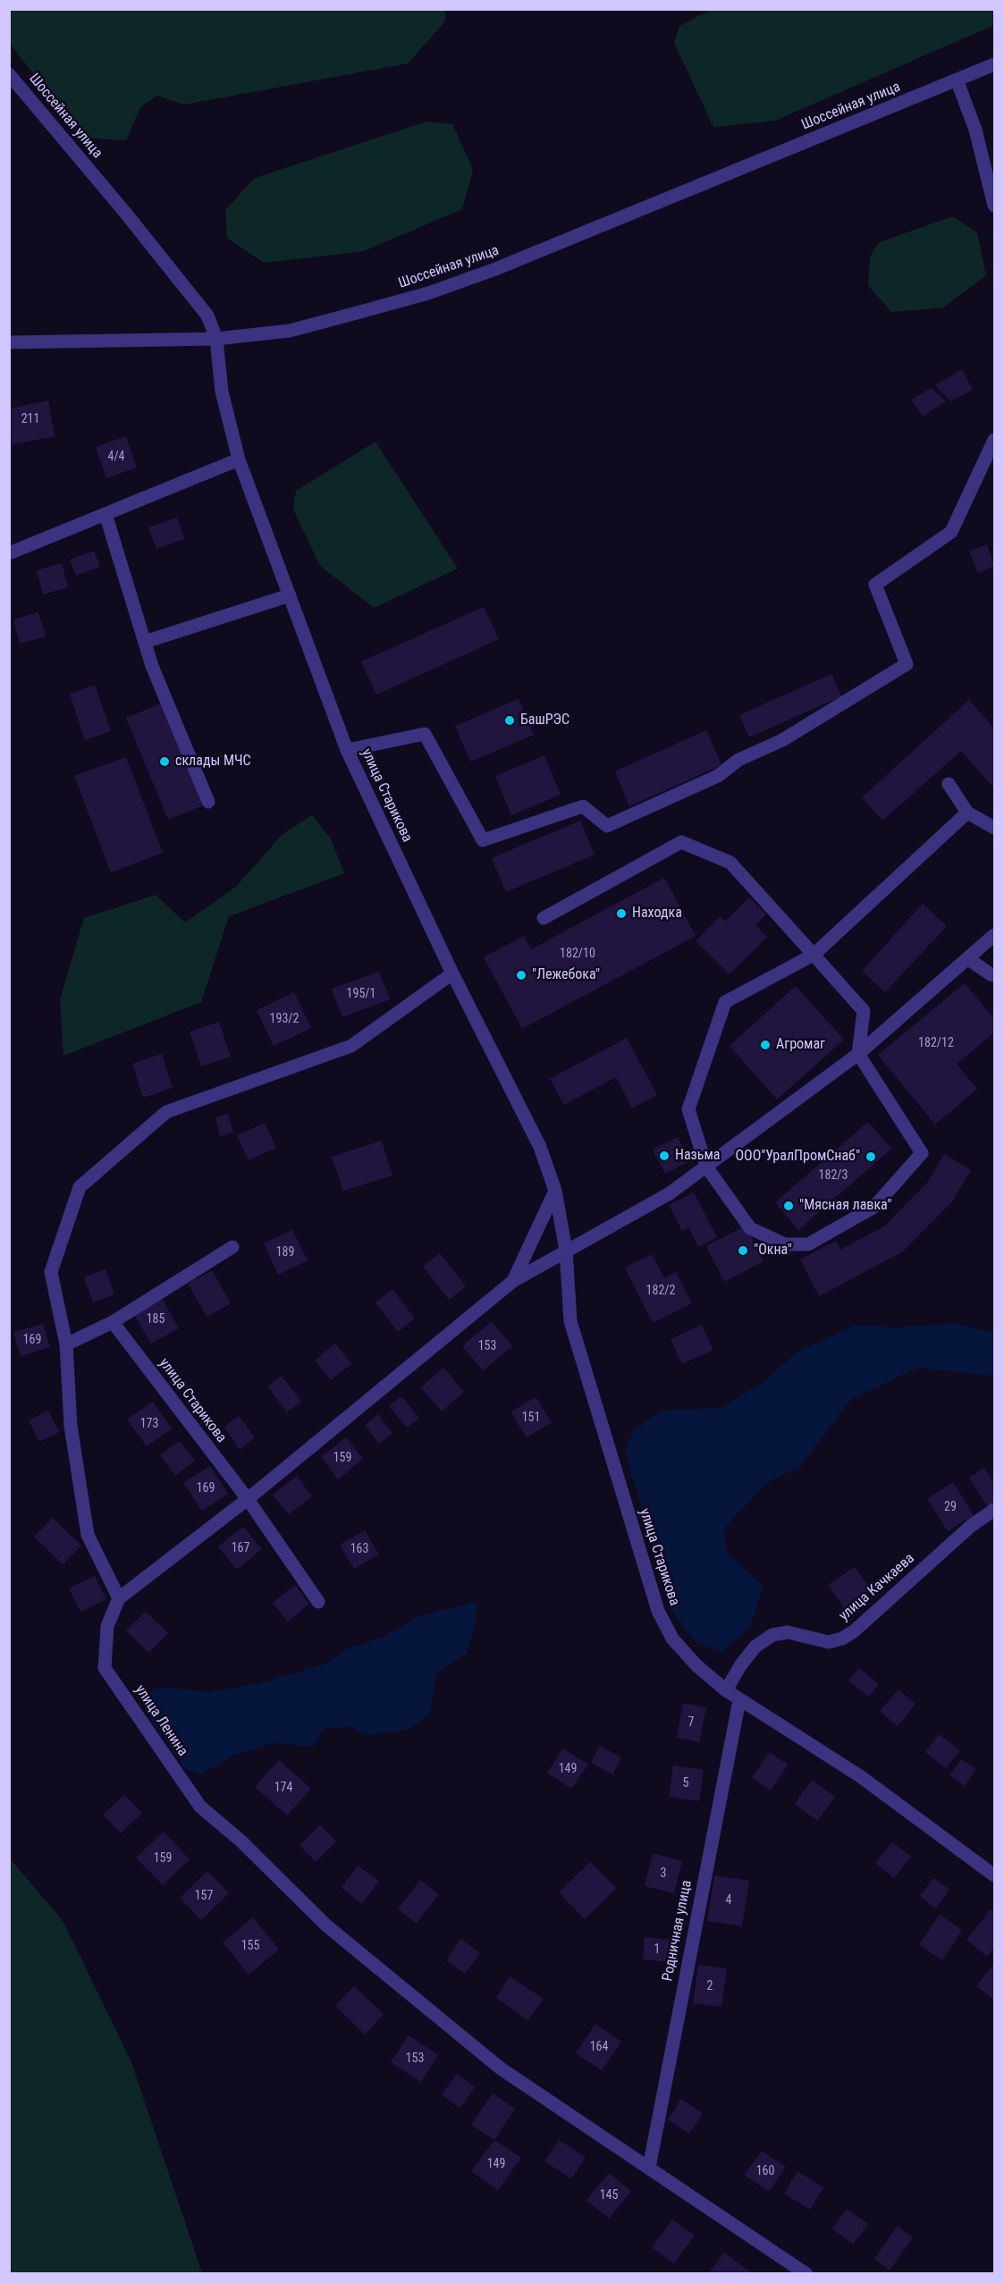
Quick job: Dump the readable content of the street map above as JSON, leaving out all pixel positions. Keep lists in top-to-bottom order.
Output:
{
  "streets": {
    "street": [
      "Шоссейная улица",
      "улица Старикова",
      "улица Качкаева",
      "улица Ленина",
      "Родничная улица"
    ]
  },
  "crossings": [
    ["Шоссейная улица", "улица Старикова"],
    ["улица Старикова", "улица Качкаева"],
    ["улица Старикова", "Родничная улица"],
    ["улица Ленина", "Родничная улица"]
  ],
  "places": [
    "БашРЭС",
    "склады МЧС",
    "Находка",
    "\"Лежебока\"",
    "Агромаг",
    "Назьма",
    "ООО\"УралПромСнаб\"",
    "\"Мясная лавка\"",
    "\"Окна\""
  ],
  "house_numbers": [
    "211",
    "4/4",
    "182/10",
    "195/1",
    "193/2",
    "182/12",
    "182/3",
    "189",
    "182/2",
    "185",
    "169",
    "153",
    "151",
    "173",
    "159",
    "169",
    "29",
    "167",
    "163",
    "7",
    "149",
    "5",
    "174",
    "159",
    "3",
    "157",
    "4",
    "155",
    "1",
    "2",
    "164",
    "153",
    "149",
    "160",
    "145"
  ]
}
